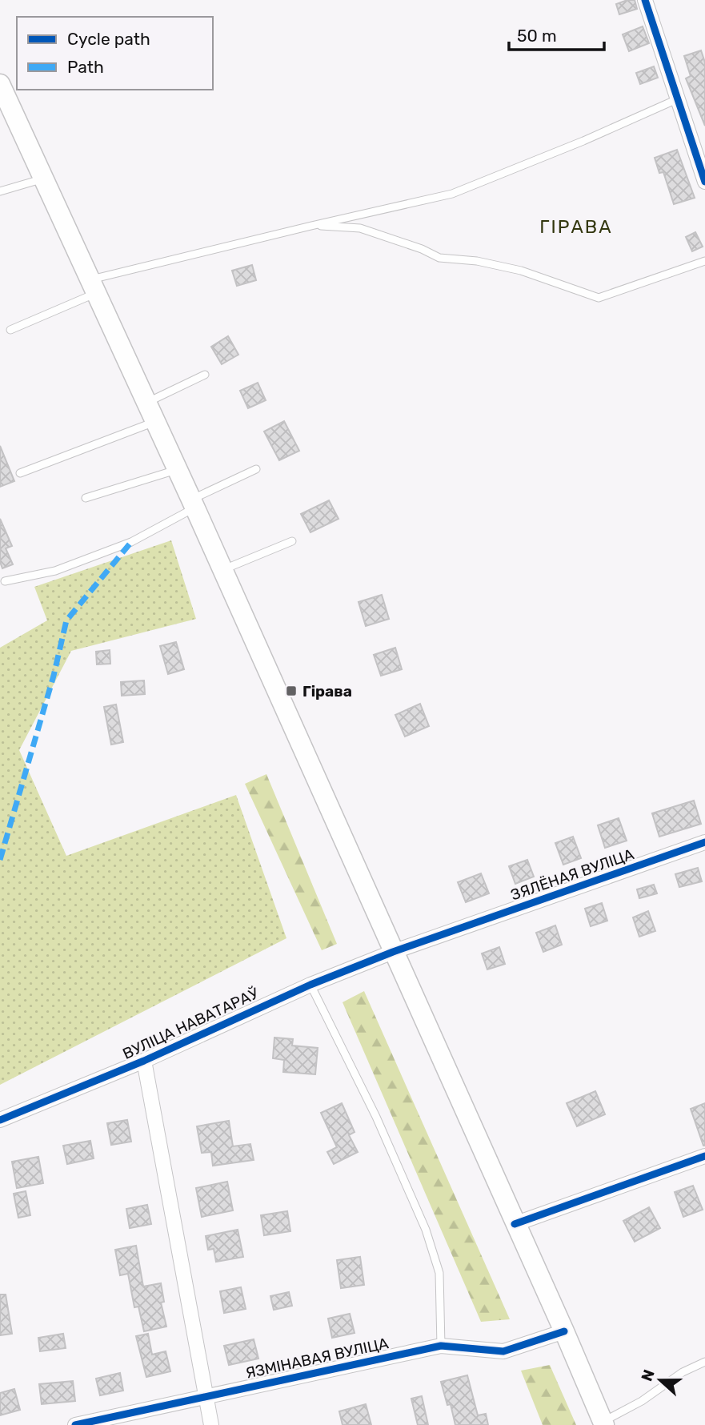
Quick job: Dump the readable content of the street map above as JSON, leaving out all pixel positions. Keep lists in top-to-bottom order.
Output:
{
  "streets": {
    "street": ["ЗЯЛЁНАЯ ВУЛІЦА", "ВУЛІЦА НАВАТАРАЎ", "ЯЗМІНАВАЯ ВУЛІЦА"]
  },
  "crossings": [
    ["ЗЯЛЁНАЯ ВУЛІЦА", "ВУЛІЦА НАВАТАРАЎ"]
  ],
  "districts": ["ГІРАВА"],
  "places": {
    "transit": ["Гірава"]
  },
  "legend": ["Cycle path", "Path"],
  "scale_bar": "50 m",
  "north": "left"
}
